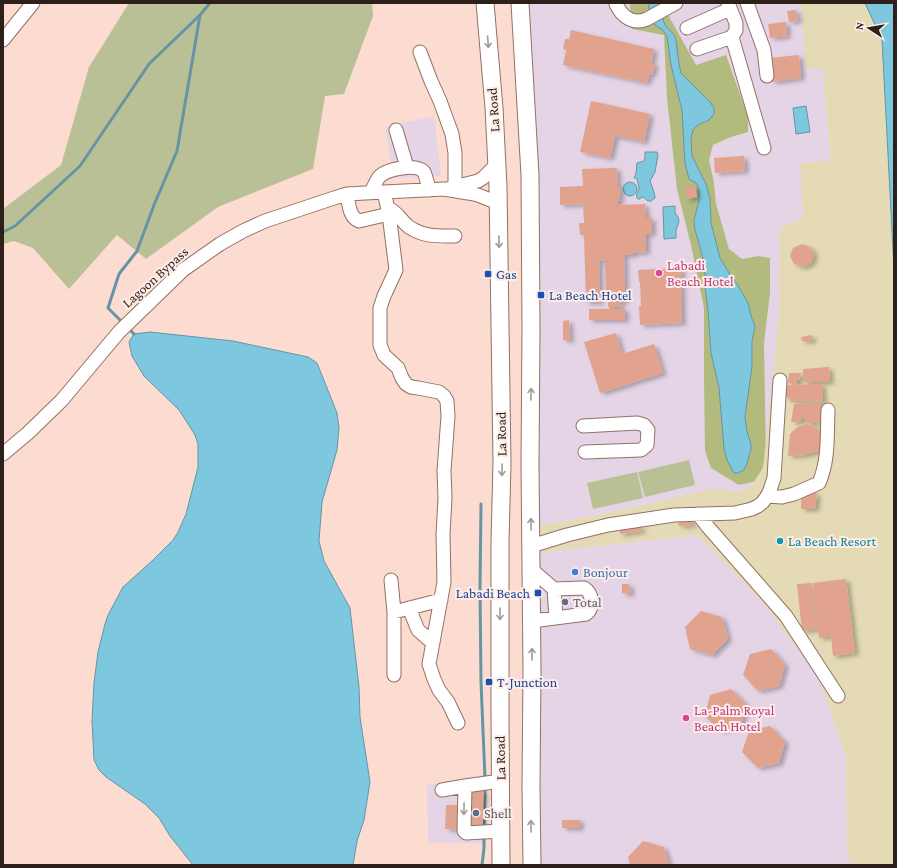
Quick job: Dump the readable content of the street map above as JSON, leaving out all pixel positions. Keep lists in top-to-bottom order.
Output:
{
  "streets": {
    "main road": ["La Road"],
    "street": ["Lagoon Bypass"]
  },
  "crossings": [
    ["La Road", "Lagoon Bypass"]
  ],
  "places": {
    "other": [
      "Labadi Beach Hotel",
      "La Beach Resort",
      "Bonjour",
      "Total",
      "La-Palm Royal Beach Hotel",
      "Shell"
    ],
    "transit": [
      "Gas",
      "La Beach Hotel",
      "Labadi Beach",
      "T-Junction"
    ]
  },
  "north": "left"
}
